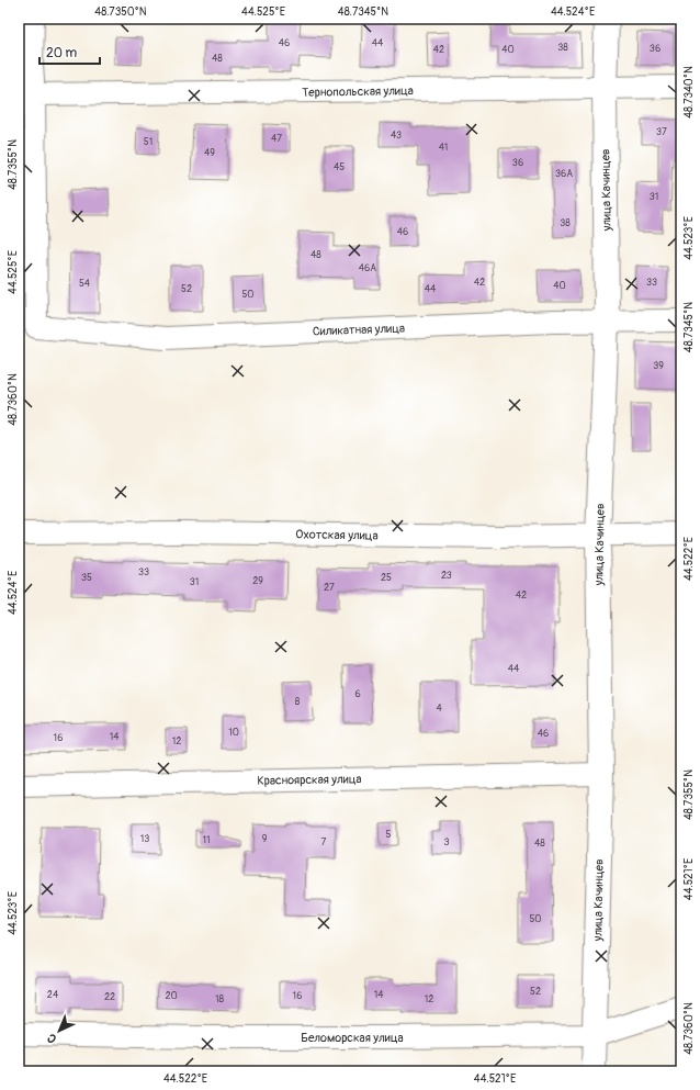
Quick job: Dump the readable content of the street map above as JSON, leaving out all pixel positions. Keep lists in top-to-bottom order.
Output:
{
  "streets": {
    "main road": ["улица Качинцев"],
    "street": [
      "Тернопольская улица",
      "Силикатная улица",
      "Охотская улица",
      "Красноярская улица",
      "Беломорская улица"
    ]
  },
  "crossings": [
    ["Тернопольская улица", "улица Качинцев"],
    ["Тернопольская улица", "Силикатная улица"],
    ["улица Качинцев", "Силикатная улица"],
    ["улица Качинцев", "Охотская улица"],
    ["улица Качинцев", "Красноярская улица"],
    ["улица Качинцев", "Беломорская улица"]
  ],
  "house_numbers": [
    "46",
    "44",
    "38",
    "36",
    "42",
    "40",
    "48",
    "37",
    "43",
    "47",
    "51",
    "41",
    "49",
    "36",
    "45",
    "36А",
    "31",
    "38",
    "46",
    "48",
    "46А",
    "42",
    "33",
    "54",
    "40",
    "52",
    "44",
    "50",
    "39",
    "33",
    "23",
    "35",
    "25",
    "29",
    "31",
    "27",
    "42",
    "44",
    "6",
    "8",
    "4",
    "10",
    "46",
    "14",
    "16",
    "12",
    "5",
    "13",
    "9",
    "11",
    "7",
    "3",
    "48",
    "50",
    "52",
    "24",
    "14",
    "20",
    "16",
    "22",
    "18",
    "12"
  ],
  "scale_bar": "20 m",
  "north": "bottom left",
  "coordinates": [
    "48.7350°N",
    "44.525°E",
    "48.7345°N",
    "44.524°E",
    "48.7340°N",
    "48.7355°N",
    "44.523°E",
    "48.7360°N",
    "44.522°E",
    "44.521°E"
  ]
}
